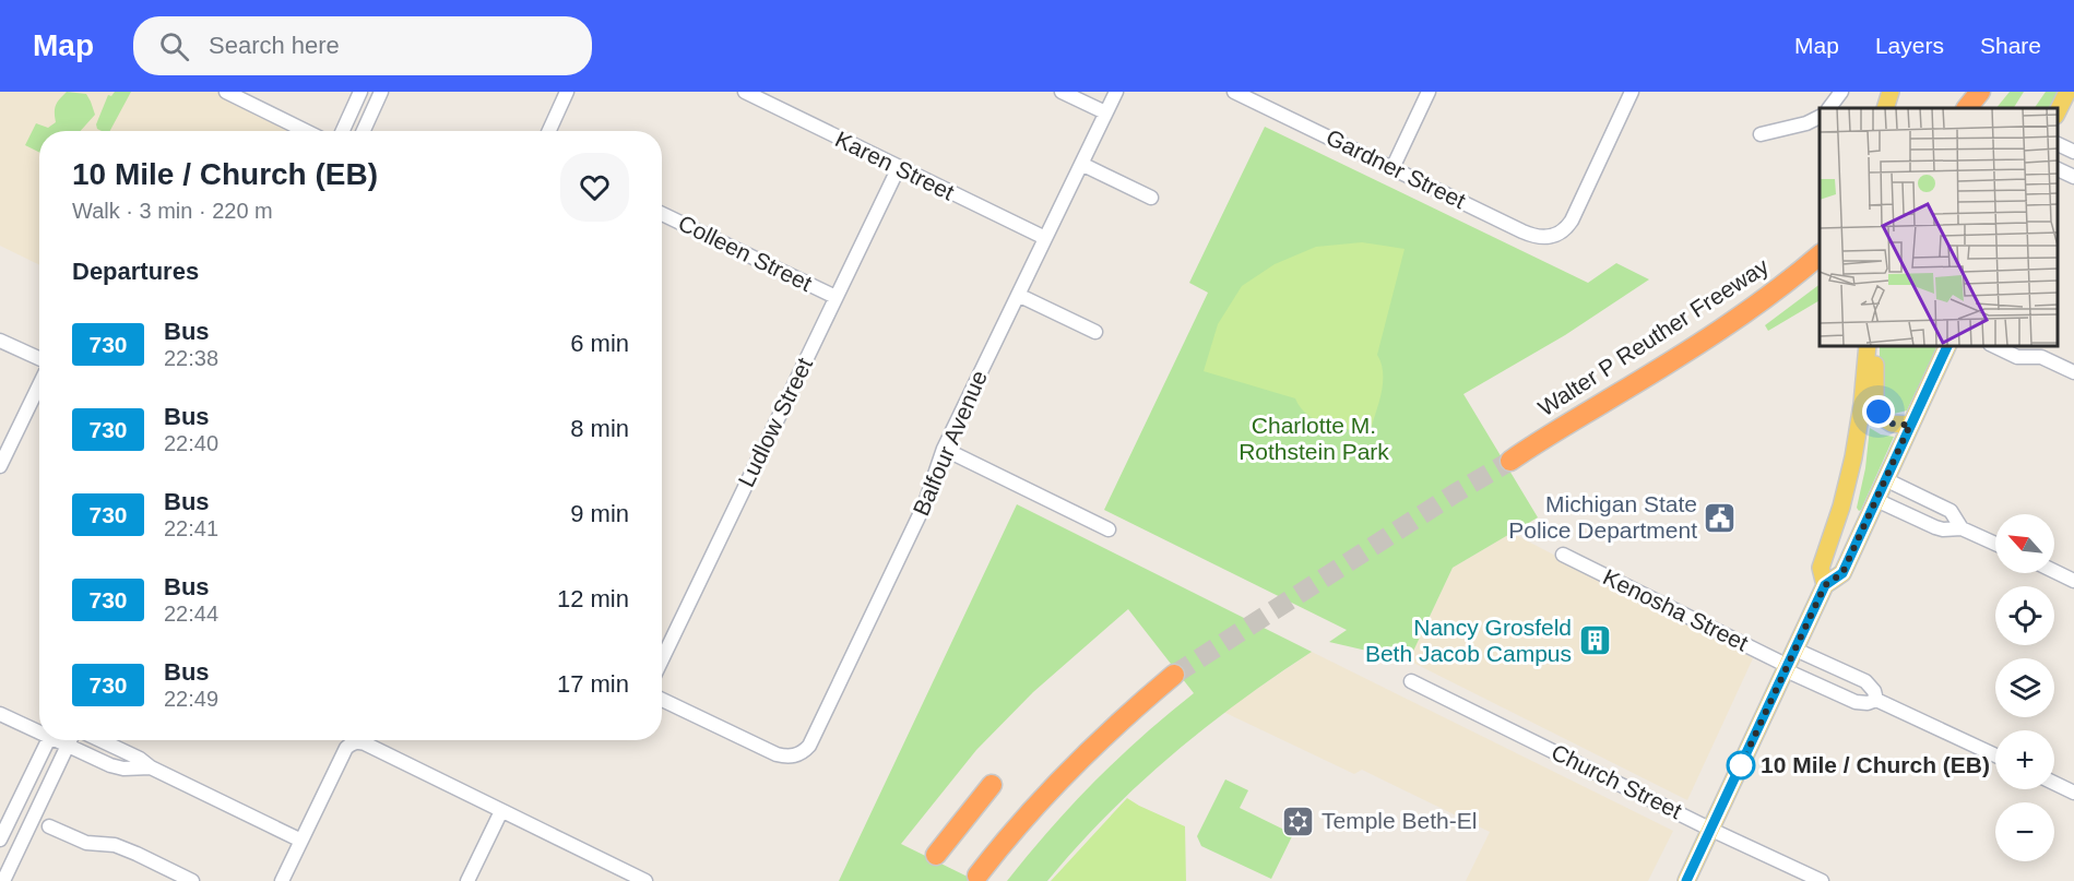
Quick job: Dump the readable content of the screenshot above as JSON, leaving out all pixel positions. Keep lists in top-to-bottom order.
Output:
{
  "streets": {
    "highway": ["Walter P Reuther Freeway"],
    "street": [
      "Karen Street",
      "Gardner Street",
      "Colleen Street",
      "Ludlow Street",
      "Balfour Avenue",
      "Kenosha Street",
      "Church Street"
    ]
  },
  "crossings": [
    ["Karen Street", "Ludlow Street"],
    ["Karen Street", "Balfour Avenue"],
    ["Colleen Street", "Ludlow Street"]
  ],
  "parks": ["Charlotte M. Rothstein Park"],
  "places": {
    "public building": ["Michigan State Police Department"],
    "building": ["Nancy Grosfeld Beth Jacob Campus"],
    "other": ["10 Mile / Church (EB)"],
    "synagogue": ["Temple Beth-El"]
  },
  "lines": ["bus line 730"],
  "north": "top left",
  "page": {
    "header": "Map",
    "search": "Search here",
    "nav": ["Map", "Layers", "Share"],
    "heading": [
      ["10 Mile / Church (EB)", "Walk · 3 min · 220 m"],
      "Departures"
    ],
    "list": [
      {
        "mark": "730",
        "name": "Bus",
        "note": "22:38",
        "value": "6 min"
      },
      {
        "mark": "730",
        "name": "Bus",
        "note": "22:40",
        "value": "8 min"
      },
      {
        "mark": "730",
        "name": "Bus",
        "note": "22:41",
        "value": "9 min"
      },
      {
        "mark": "730",
        "name": "Bus",
        "note": "22:44",
        "value": "12 min"
      },
      {
        "mark": "730",
        "name": "Bus",
        "note": "22:49",
        "value": "17 min"
      }
    ],
    "map_buttons": ["+", "−"]
  }
}
